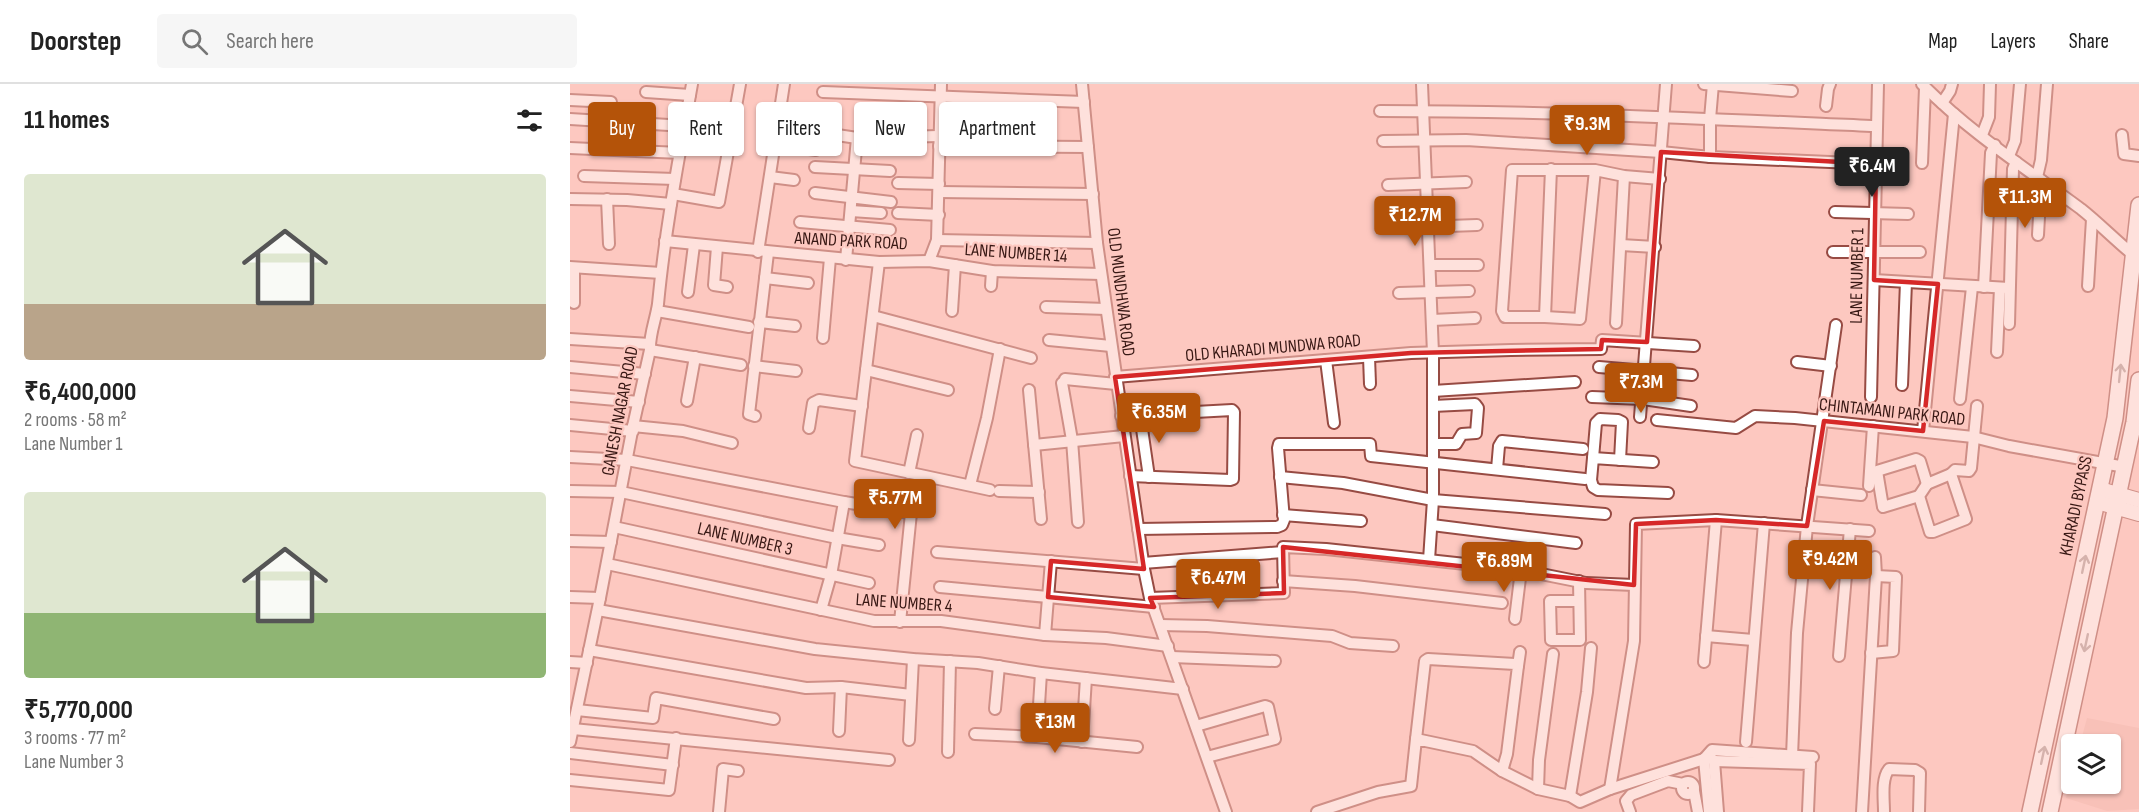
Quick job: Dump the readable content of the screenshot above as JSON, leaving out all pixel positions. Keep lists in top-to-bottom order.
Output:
{
  "streets": {
    "highway": ["KHARADI BYPASS"],
    "street": [
      "ANAND PARK ROAD",
      "LANE NUMBER 14",
      "LANE NUMBER 1",
      "OLD MUNDHWA ROAD",
      "OLD KHARADI MUNDWA ROAD",
      "GANESH NAGAR ROAD",
      "CHINTAMANI PARK ROAD",
      "LANE NUMBER 3",
      "LANE NUMBER 4"
    ]
  },
  "crossings": [
    ["ANAND PARK ROAD", "LANE NUMBER 14"],
    ["ANAND PARK ROAD", "GANESH NAGAR ROAD"],
    ["LANE NUMBER 14", "OLD MUNDHWA ROAD"],
    ["OLD MUNDHWA ROAD", "OLD KHARADI MUNDWA ROAD"],
    ["OLD MUNDHWA ROAD", "LANE NUMBER 4"],
    ["GANESH NAGAR ROAD", "LANE NUMBER 3"],
    ["GANESH NAGAR ROAD", "LANE NUMBER 4"],
    ["CHINTAMANI PARK ROAD", "KHARADI BYPASS"]
  ],
  "page": {
    "header": "Doorstep",
    "search": "Search here",
    "nav": ["Map", "Layers", "Share"],
    "heading": "11 homes",
    "chip": [
      "Buy",
      "Rent",
      "Filters",
      "New",
      "Apartment"
    ],
    "price": [
      "₹9.3M",
      "₹6.4M",
      "₹11.3M",
      "₹12.7M",
      "₹7.3M",
      "₹6.35M",
      "₹5.77M",
      "₹9.42M",
      "₹6.89M",
      "₹6.47M",
      "₹13M"
    ],
    "list": [
      {
        "name": "₹6,400,000",
        "note": "2 rooms · 58 m² · Lane Number 1"
      },
      {
        "name": "₹5,770,000",
        "note": "3 rooms · 77 m² · Lane Number 3"
      }
    ]
  }
}
